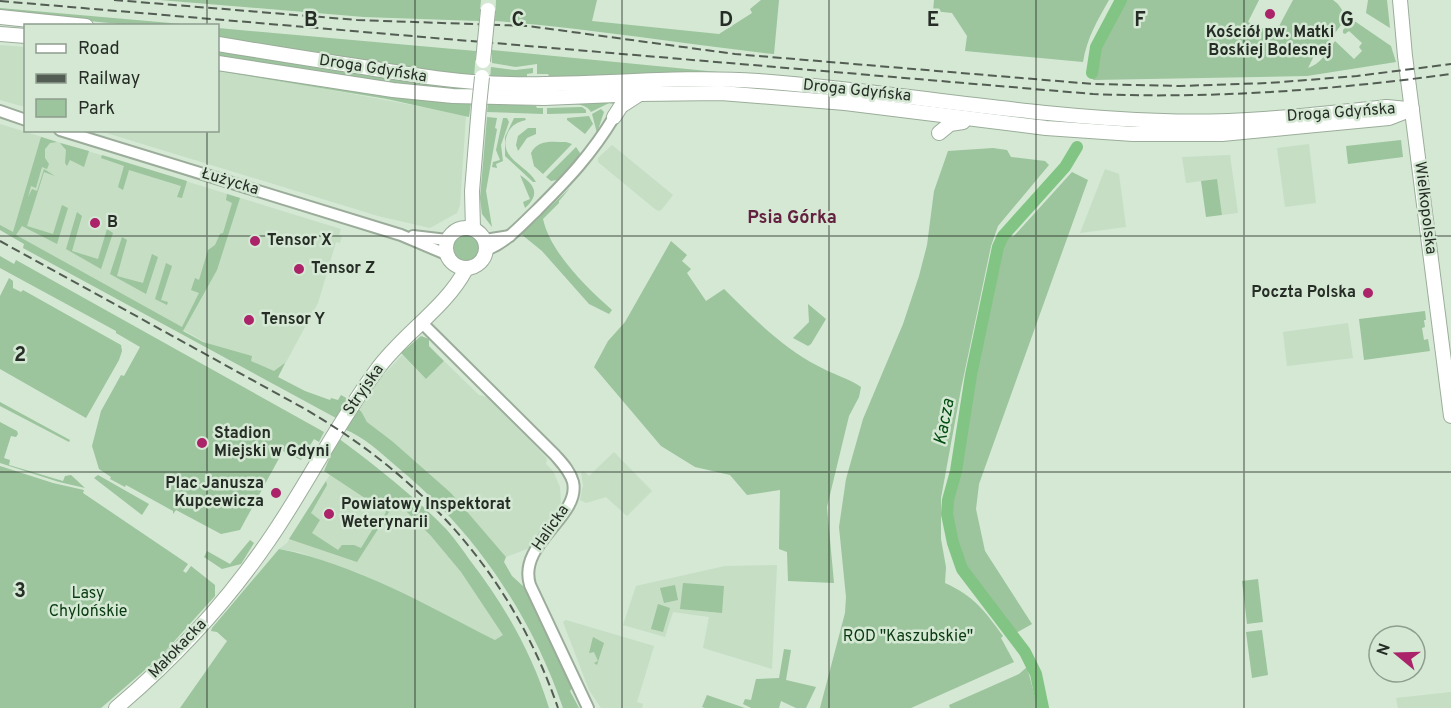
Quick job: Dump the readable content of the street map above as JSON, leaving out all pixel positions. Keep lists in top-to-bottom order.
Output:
{
  "streets": {
    "main road": [
      "Droga Gdyńska",
      "Wielkopolska",
      "Stryjska",
      "Małokacka"
    ],
    "street": ["Łużycka", "Halicka"]
  },
  "crossings": [
    ["Droga Gdyńska", "Wielkopolska"],
    ["Łużycka", "Stryjska"],
    ["Stryjska", "Halicka"],
    ["Stryjska", "Małokacka"]
  ],
  "districts": ["Psia Górka"],
  "water": ["Kacza"],
  "parks": ["Lasy Chylońskie", "ROD \"Kaszubskie\""],
  "places": [
    "Kościół pw. Matki Boskiej Bolesnej",
    "B",
    "Tensor X",
    "Tensor Z",
    "Poczta Polska",
    "Tensor Y",
    "Stadion Miejski w Gdyni",
    "Plac Janusza Kupcewicza",
    "Powiatowy Inspektorat Weterynarii"
  ],
  "legend": ["Road", "Railway", "Park"],
  "north": "left",
  "grid": {
    "columns": [
      "B",
      "C",
      "D",
      "E",
      "F",
      "G"
    ],
    "rows": ["2", "3"]
  }
}
